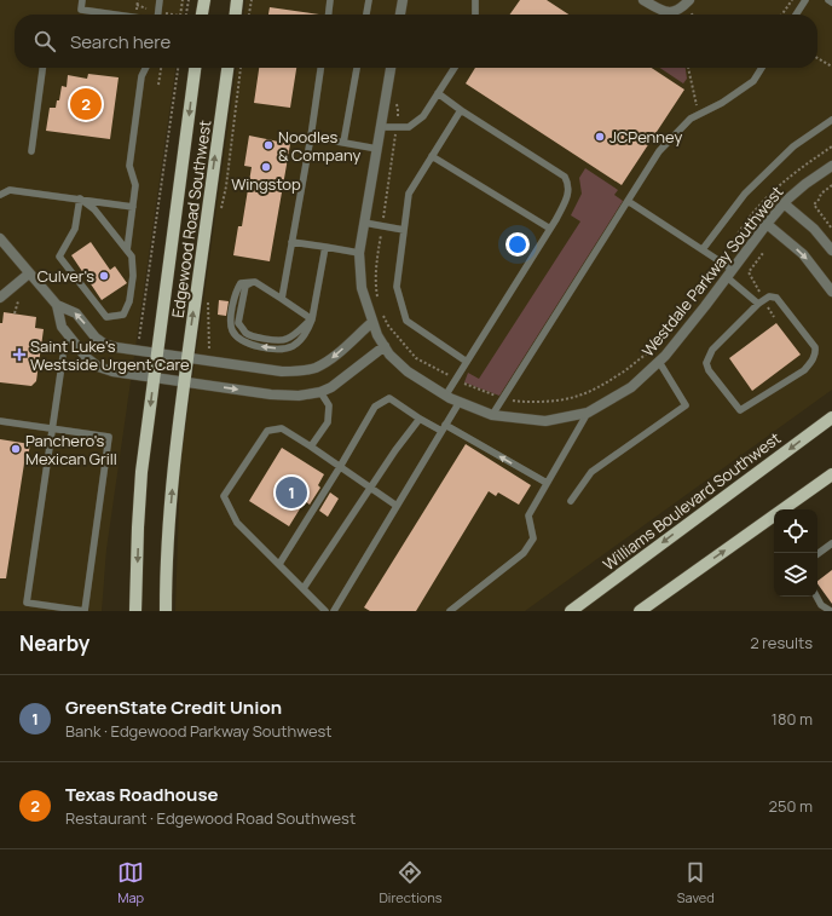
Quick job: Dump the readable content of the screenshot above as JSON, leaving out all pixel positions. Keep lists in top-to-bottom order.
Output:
{
  "streets": {
    "main road": ["Edgewood Road Southwest", "Williams Boulevard Southwest"],
    "street": ["Westdale Parkway Southwest"]
  },
  "places": {
    "other": [
      "JCPenney",
      "Noodles & Company",
      "Wingstop",
      "Culver's",
      "Panchero's Mexican Grill"
    ],
    "health": ["Saint Luke's Westside Urgent Care"]
  },
  "page": {
    "search": "Search here",
    "pins": ["2", "1"],
    "heading": ["Nearby", "2 results"],
    "list": [
      {
        "mark": "1",
        "name": "GreenState Credit Union",
        "note": "Bank · Edgewood Parkway Southwest",
        "value": "180 m"
      },
      {
        "mark": "2",
        "name": "Texas Roadhouse",
        "note": "Restaurant · Edgewood Road Southwest",
        "value": "250 m"
      }
    ],
    "nav": ["Map", "Directions", "Saved"]
  }
}
